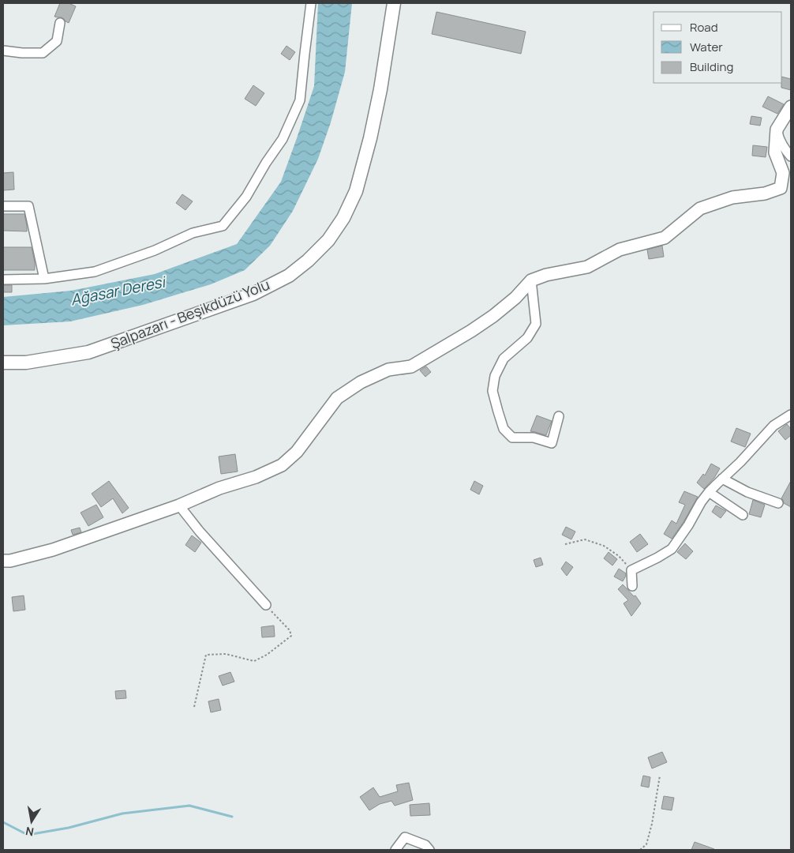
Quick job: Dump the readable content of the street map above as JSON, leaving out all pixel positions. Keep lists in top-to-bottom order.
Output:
{
  "streets": {
    "main road": ["Şalpazarı - Beşikdüzü Yolu"]
  },
  "water": ["Ağasar Deresi"],
  "legend": ["Road", "Water", "Building"],
  "north": "bottom"
}
